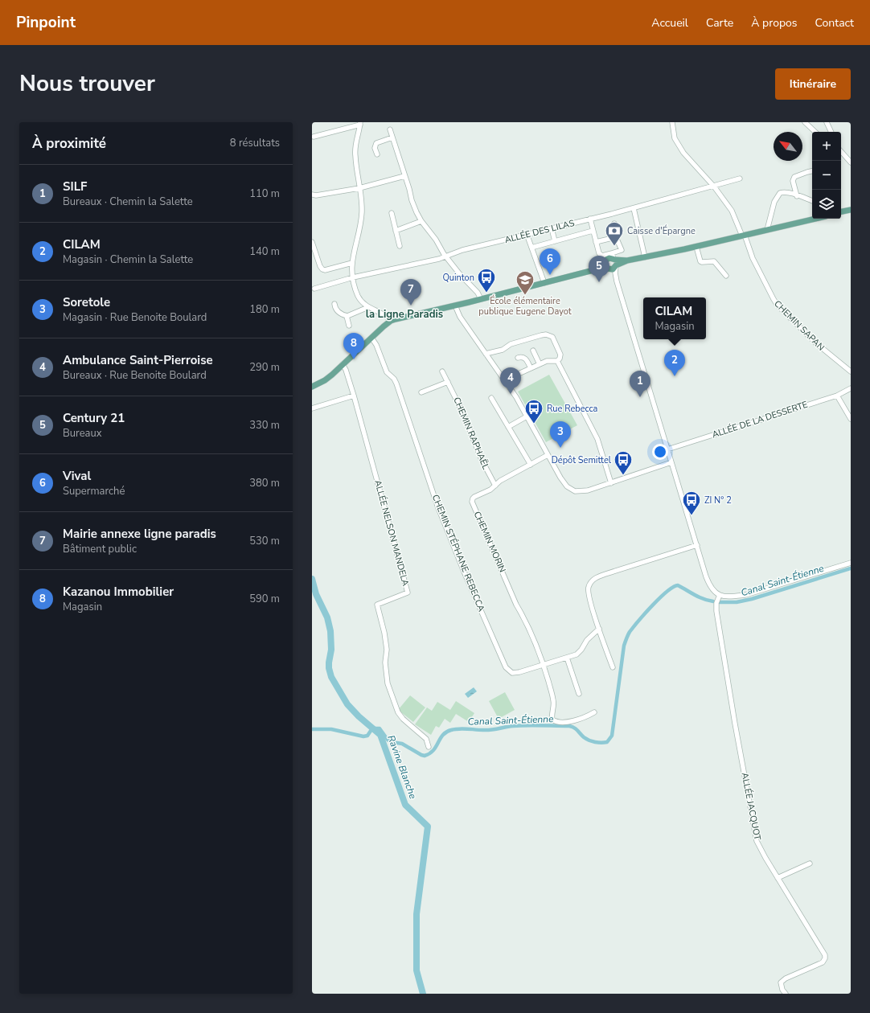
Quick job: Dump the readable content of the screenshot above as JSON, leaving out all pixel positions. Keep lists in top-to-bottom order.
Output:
{
  "streets": {
    "street": [
      "ALLÉE DES LILAS",
      "CHEMIN SAPAN",
      "ALLÉE DE LA DESSERTE",
      "CHEMIN RAPHAËL",
      "ALLÉE NELSON MANDELA",
      "CHEMIN MORIN",
      "CHEMIN STÉPHANE REBECCA",
      "ALLÉE JACQUOT"
    ]
  },
  "crossings": [
    ["ALLÉE DES LILAS", "CHEMIN SAPAN"],
    ["CHEMIN RAPHAËL", "CHEMIN MORIN"],
    ["CHEMIN MORIN", "CHEMIN STÉPHANE REBECCA"]
  ],
  "districts": ["la Ligne Paradis"],
  "water": ["Canal Saint-Étienne", "Ravine Blanche"],
  "places": {
    "bank": ["Caisse d'Épargne"],
    "bus stop": [
      "Quinton",
      "Rue Rebecca",
      "Dépôt Semittel",
      "ZI N° 2"
    ],
    "school or university": ["École élémentaire publique Eugene Dayot"]
  },
  "north": "top left",
  "page": {
    "header": "Pinpoint",
    "nav": [
      "Accueil",
      "Carte",
      "À propos",
      "Contact"
    ],
    "title": "Nous trouver",
    "buttons": "Itinéraire",
    "heading": ["À proximité", "8 résultats"],
    "map_buttons": ["+", "−"],
    "list": [
      {
        "mark": "1",
        "name": "SILF",
        "note": "Bureaux · Chemin la Salette",
        "value": "110 m"
      },
      {
        "mark": "2",
        "name": "CILAM",
        "note": "Magasin · Chemin la Salette",
        "value": "140 m"
      },
      {
        "mark": "3",
        "name": "Soretole",
        "note": "Magasin · Rue Benoite Boulard",
        "value": "180 m"
      },
      {
        "mark": "4",
        "name": "Ambulance Saint-Pierroise",
        "note": "Bureaux · Rue Benoite Boulard",
        "value": "290 m"
      },
      {
        "mark": "5",
        "name": "Century 21",
        "note": "Bureaux",
        "value": "330 m"
      },
      {
        "mark": "6",
        "name": "Vival",
        "note": "Supermarché",
        "value": "380 m"
      },
      {
        "mark": "7",
        "name": "Mairie annexe ligne paradis",
        "note": "Bâtiment public",
        "value": "530 m"
      },
      {
        "mark": "8",
        "name": "Kazanou Immobilier",
        "note": "Magasin",
        "value": "590 m"
      }
    ],
    "pins": [
      "6",
      "5",
      "7",
      "8",
      "2",
      "4",
      "1",
      "3"
    ],
    "popup": ["CILAM", "Magasin"]
  }
}
